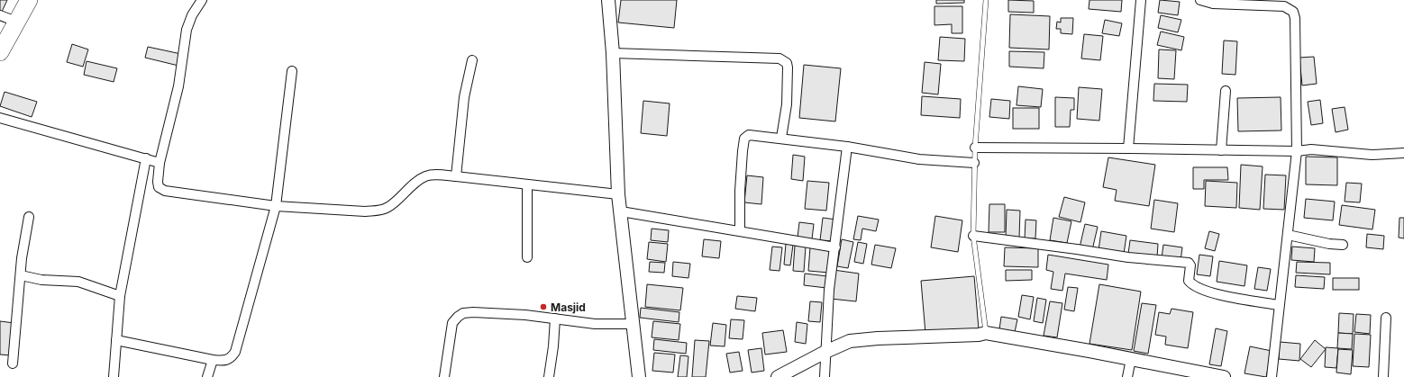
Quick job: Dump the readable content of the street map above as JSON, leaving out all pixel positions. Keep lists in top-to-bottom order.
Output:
{
  "places": ["Masjid"]
}
